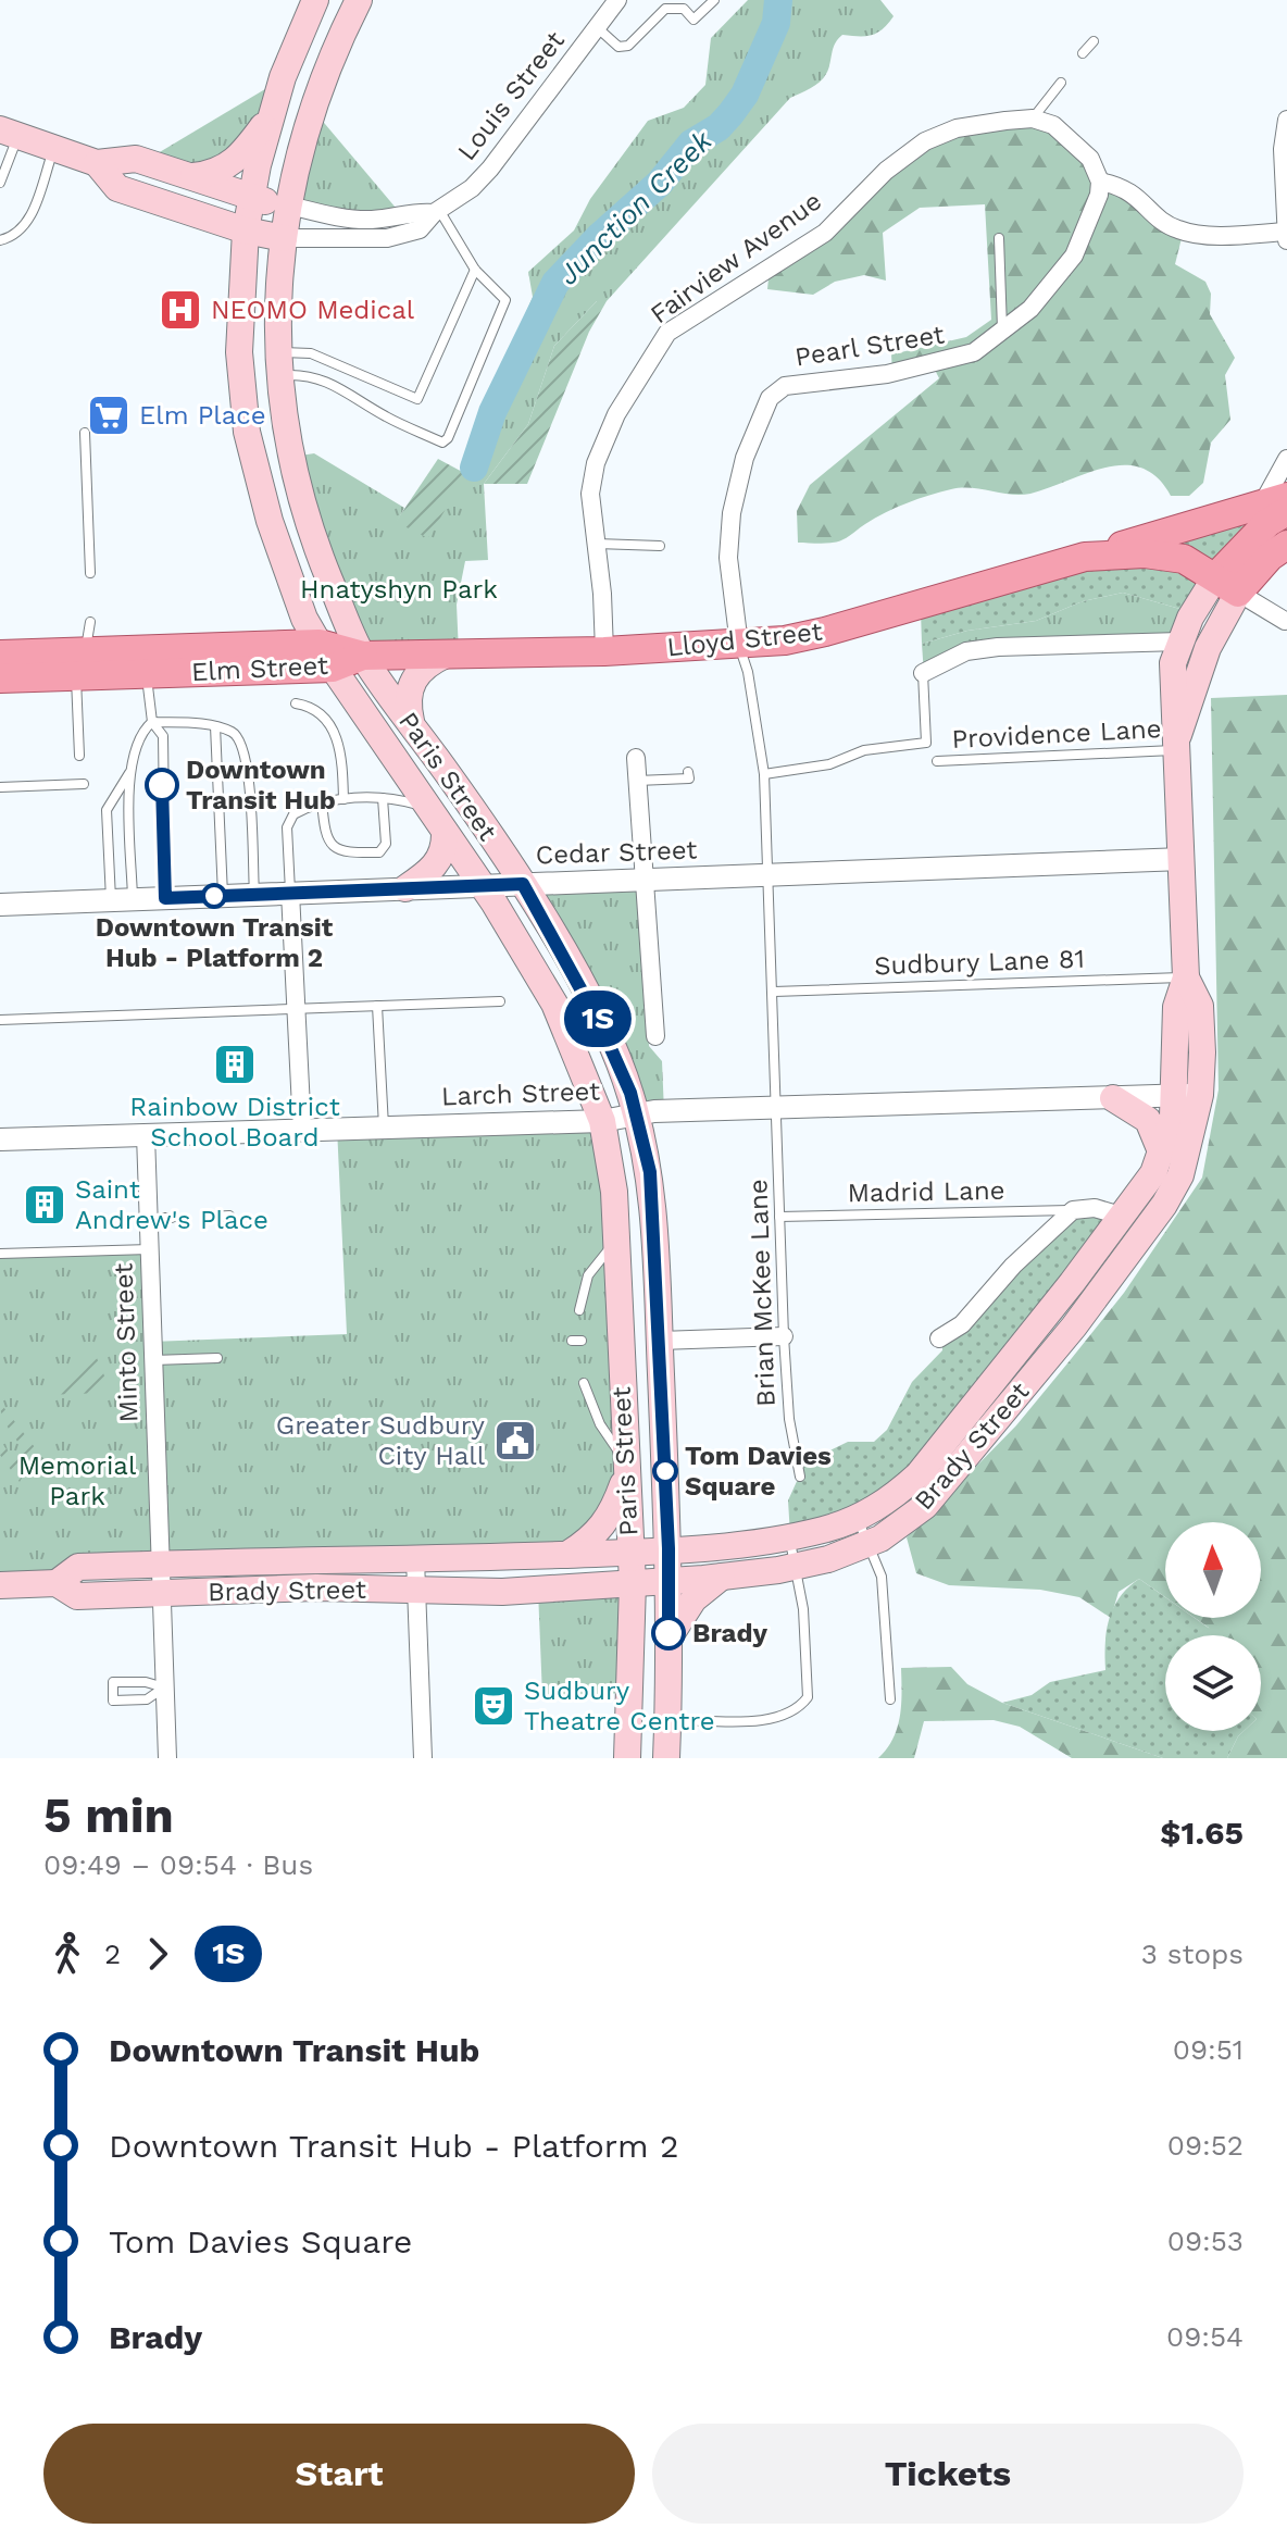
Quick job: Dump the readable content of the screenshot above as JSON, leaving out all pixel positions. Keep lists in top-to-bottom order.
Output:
{
  "streets": {
    "main road": [
      "Lloyd Street",
      "Elm Street",
      "Paris Street",
      "Brady Street"
    ],
    "street": [
      "Louis Street",
      "Fairview Avenue",
      "Pearl Street",
      "Cedar Street",
      "Larch Street",
      "Minto Street"
    ],
    "lane": [
      "Providence Lane",
      "Sudbury Lane 81",
      "Madrid Lane",
      "Brian McKee Lane"
    ]
  },
  "crossings": [
    ["Louis Street", "Paris Street"],
    ["Fairview Avenue", "Lloyd Street"],
    ["Pearl Street", "Lloyd Street"],
    ["Pearl Street", "Brian McKee Lane"],
    ["Lloyd Street", "Elm Street"],
    ["Lloyd Street", "Paris Street"],
    ["Lloyd Street", "Brian McKee Lane"],
    ["Lloyd Street", "Brady Street"],
    ["Elm Street", "Paris Street"],
    ["Providence Lane", "Brady Street"],
    ["Paris Street", "Cedar Street"],
    ["Paris Street", "Larch Street"],
    ["Paris Street", "Brady Street"],
    ["Cedar Street", "Brian McKee Lane"],
    ["Cedar Street", "Brady Street"],
    ["Sudbury Lane 81", "Brian McKee Lane"],
    ["Sudbury Lane 81", "Brady Street"],
    ["Larch Street", "Brian McKee Lane"],
    ["Larch Street", "Minto Street"],
    ["Larch Street", "Brady Street"],
    ["Madrid Lane", "Brian McKee Lane"],
    ["Minto Street", "Brady Street"]
  ],
  "water": ["Junction Creek"],
  "parks": ["Hnatyshyn Park", "Memorial Park"],
  "places": {
    "hospital": ["NEOMO Medical"],
    "supermarket": ["Elm Place"],
    "other": [
      "Downtown Transit Hub",
      "Downtown Transit Hub - Platform 2",
      "Tom Davies Square",
      "Brady"
    ],
    "building": ["Rainbow District School Board", "Saint Andrew's Place"],
    "public building": ["Greater Sudbury City Hall"],
    "theatre": ["Sudbury Theatre Centre"]
  },
  "lines": ["bus line 1S"],
  "north": "top",
  "page": {
    "on_map": "1S",
    "heading": ["5 min", "09:49 – 09:54 · Bus", "$1.65"],
    "legs": ["2", "1S", "3 stops"],
    "list": [
      {
        "name": "Downtown Transit Hub",
        "value": "09:51"
      },
      {
        "name": "Downtown Transit Hub - Platform 2",
        "value": "09:52"
      },
      {
        "name": "Tom Davies Square",
        "value": "09:53"
      },
      {
        "name": "Brady",
        "value": "09:54"
      }
    ],
    "buttons": ["Start", "Tickets"]
  }
}
